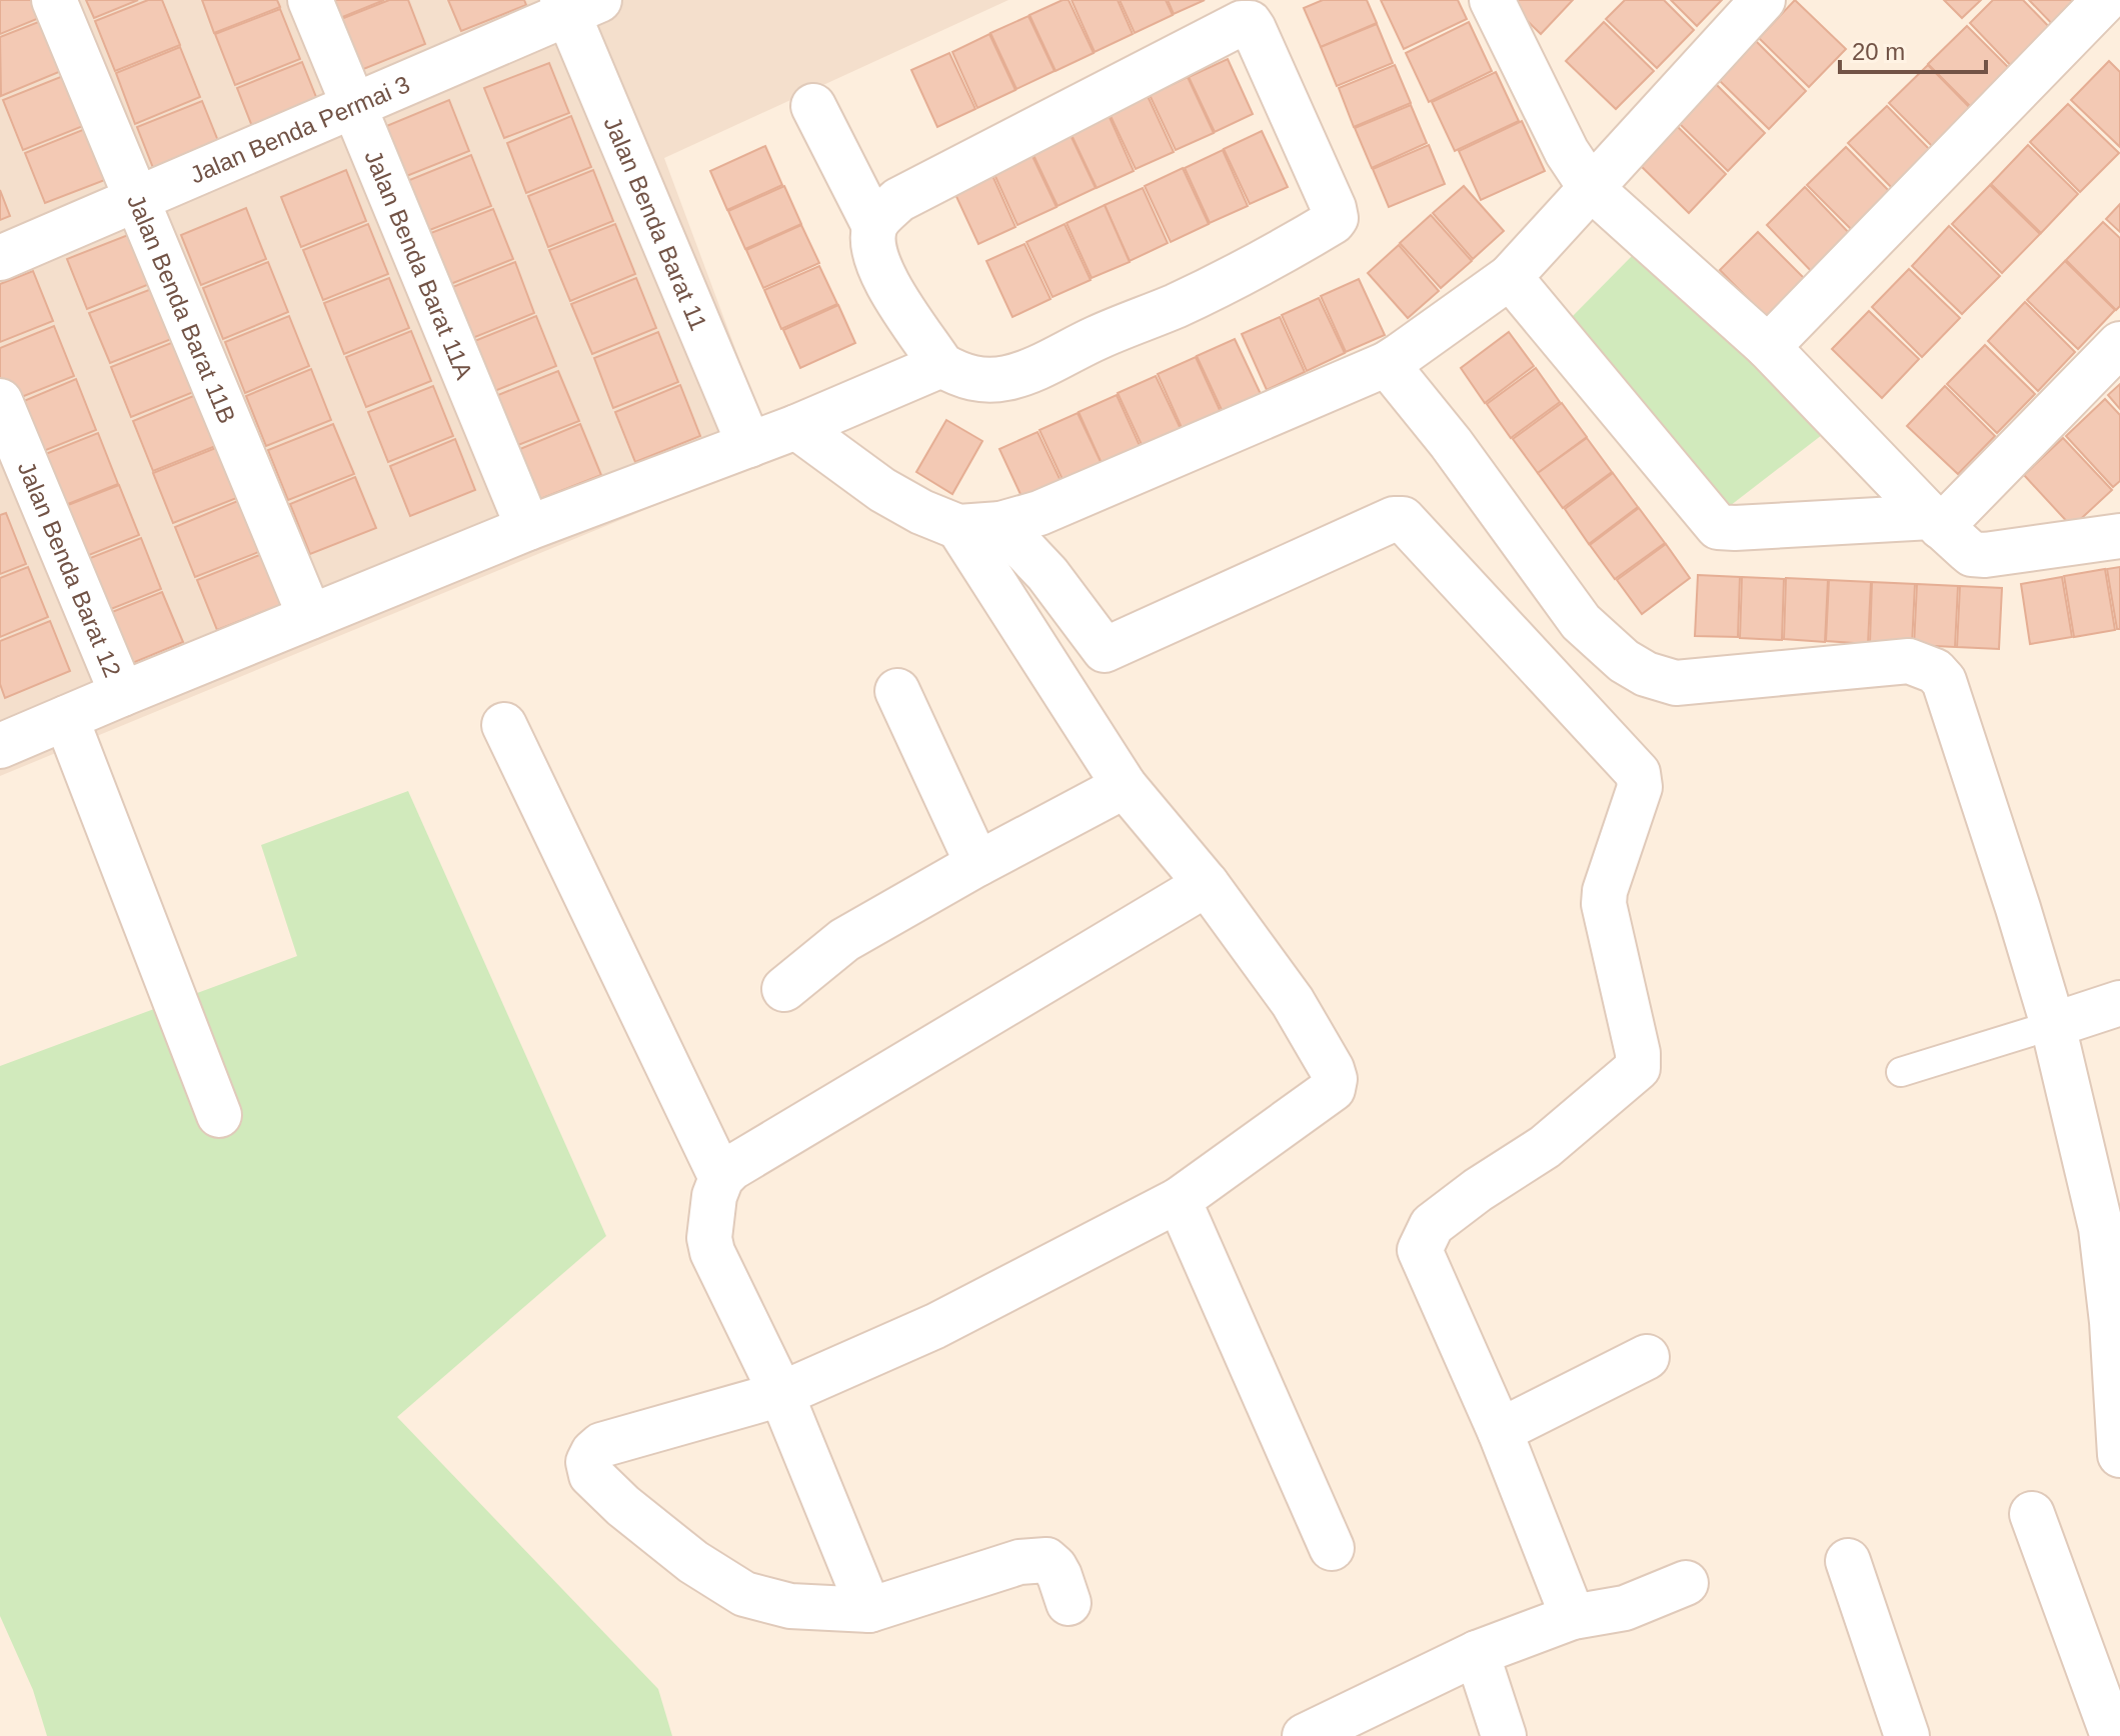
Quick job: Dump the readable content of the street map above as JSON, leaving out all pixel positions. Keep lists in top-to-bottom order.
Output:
{
  "streets": {
    "street": [
      "Jalan Benda Permai 3",
      "Jalan Benda Barat 11",
      "Jalan Benda Barat 11A",
      "Jalan Benda Barat 11B",
      "Jalan Benda Barat 12"
    ]
  },
  "crossings": [
    ["Jalan Benda Permai 3", "Jalan Benda Barat 11"],
    ["Jalan Benda Permai 3", "Jalan Benda Barat 11A"],
    ["Jalan Benda Permai 3", "Jalan Benda Barat 11B"]
  ],
  "scale_bar": "20 m"
}
